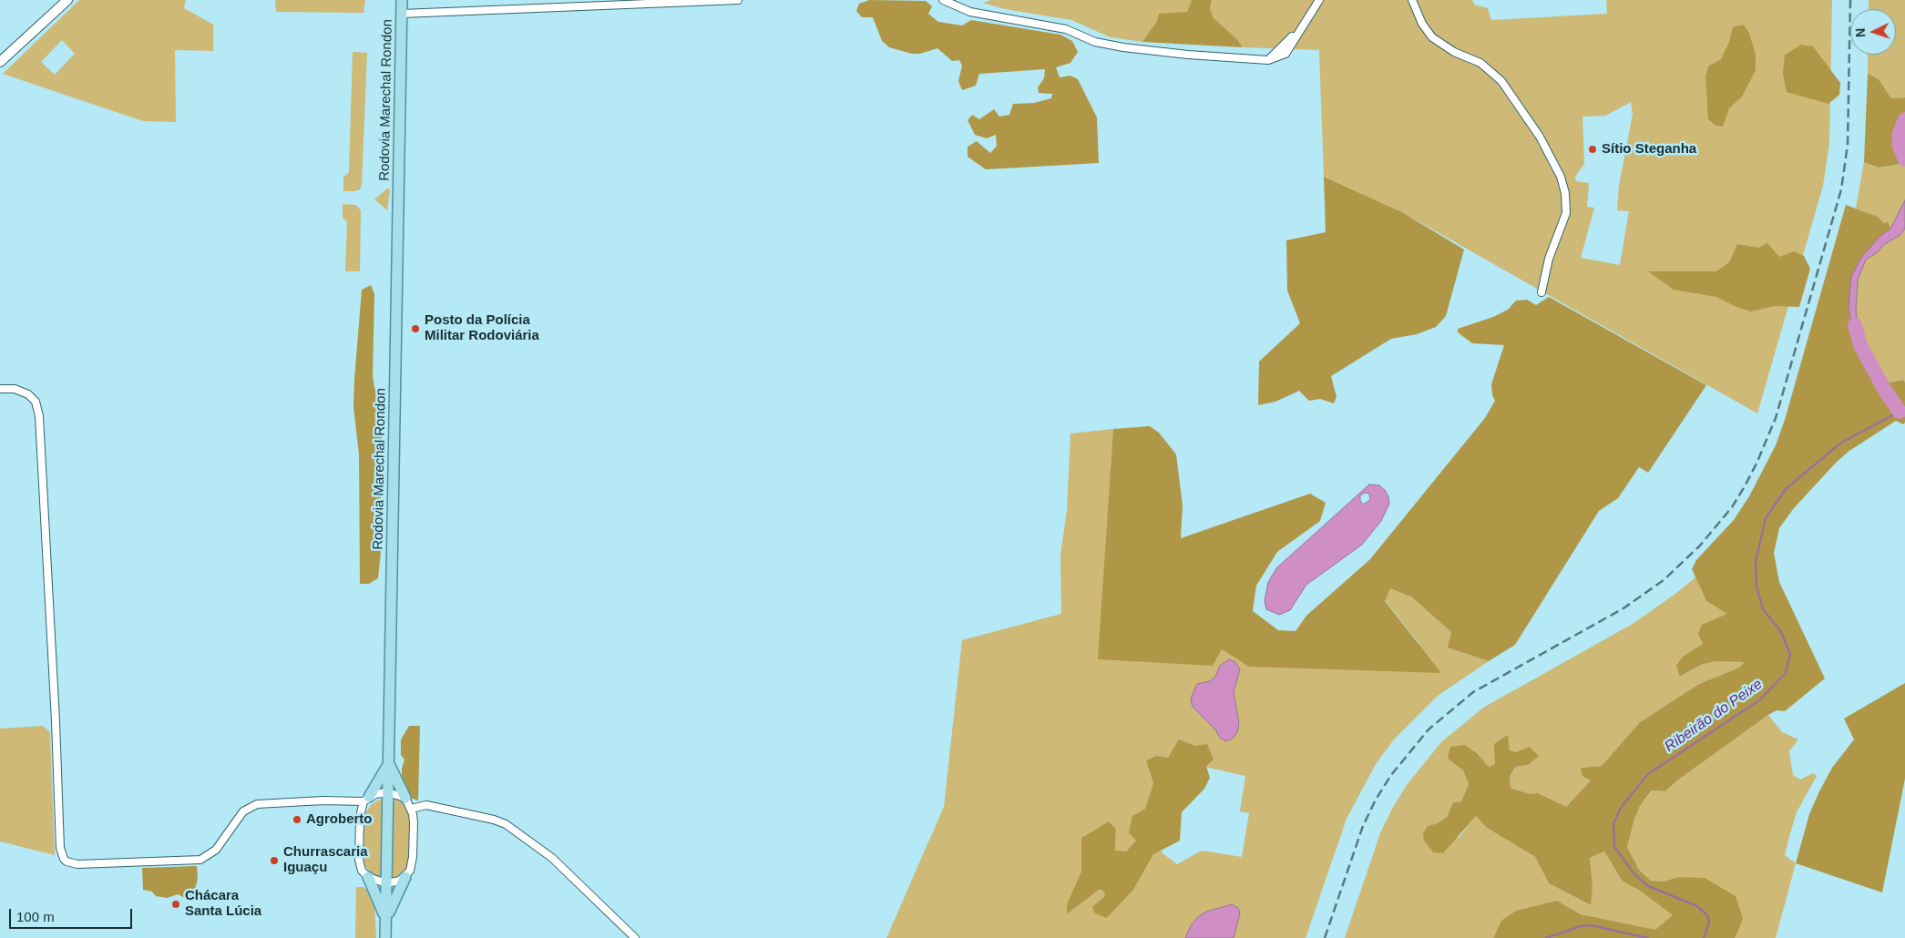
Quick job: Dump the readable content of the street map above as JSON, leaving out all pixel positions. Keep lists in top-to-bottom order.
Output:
{
  "streets": {
    "main road": ["Rodovia Marechal Rondon"]
  },
  "water": ["Ribeirão do Peixe"],
  "places": [
    "Sítio Steganha",
    "Posto da Polícia Militar Rodoviária",
    "Agroberto",
    "Churrascaria Iguaçu",
    "Chácara Santa Lúcia"
  ],
  "scale_bar": "100 m",
  "north": "left"
}
